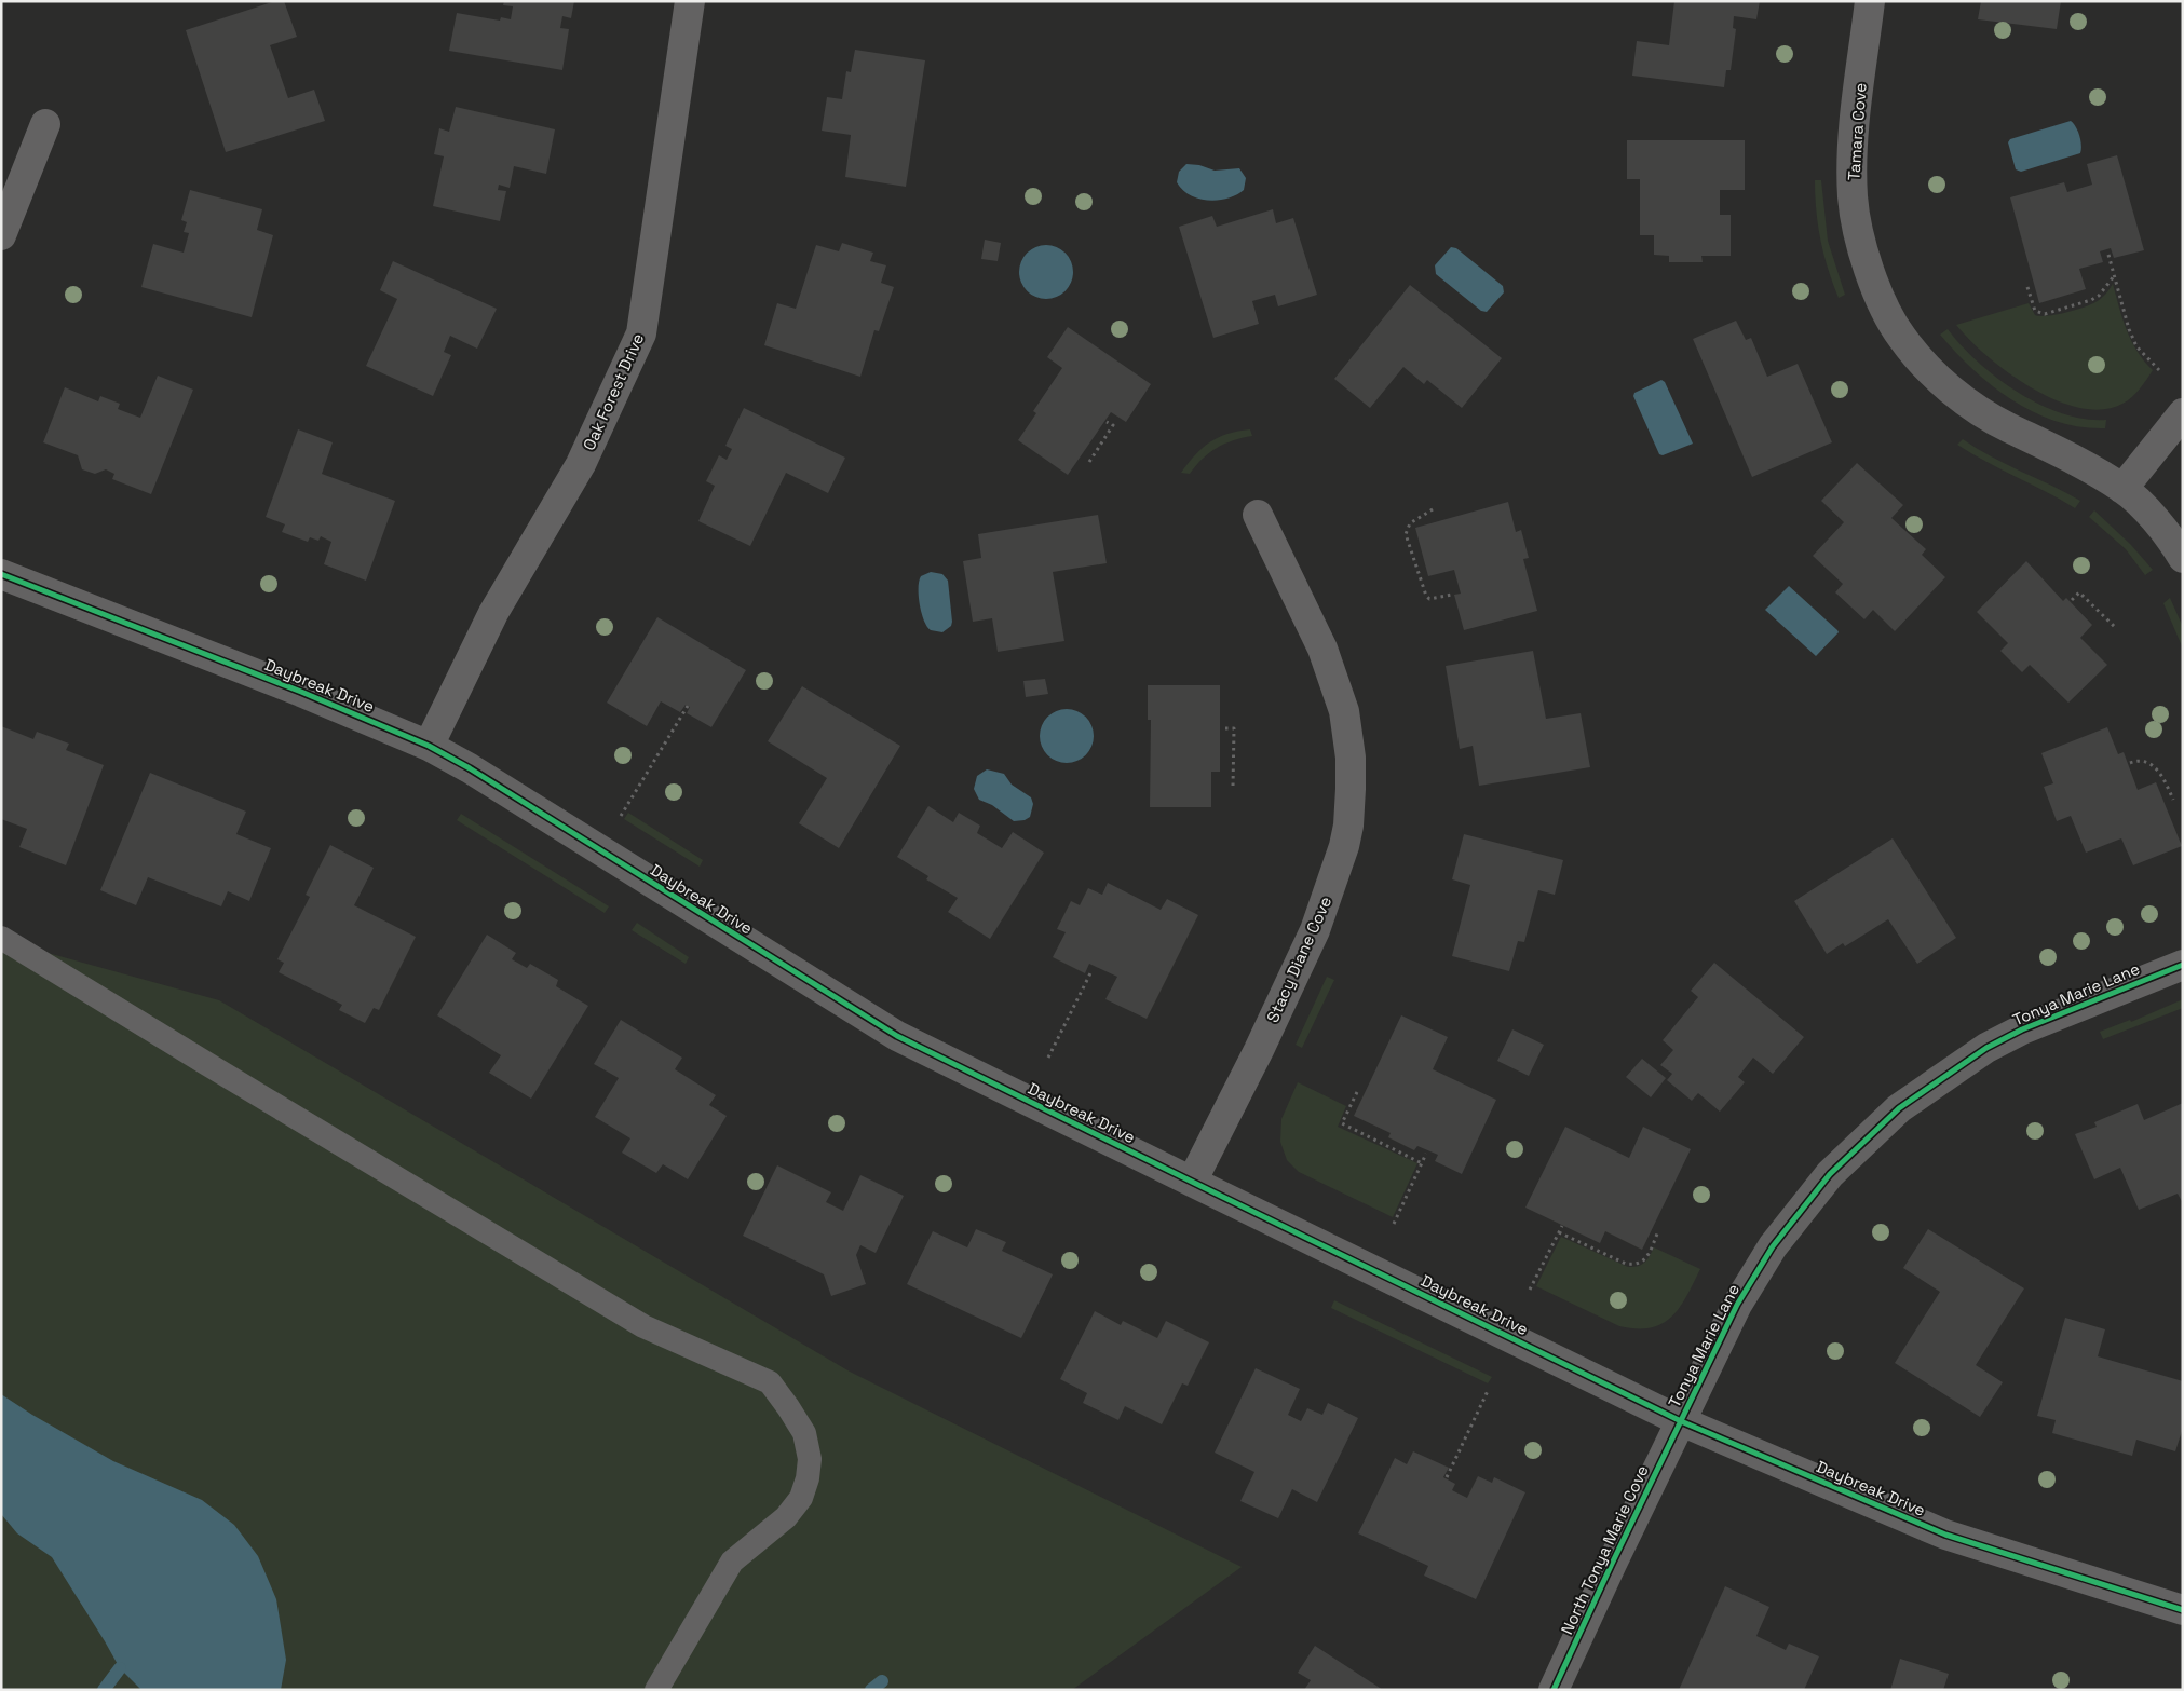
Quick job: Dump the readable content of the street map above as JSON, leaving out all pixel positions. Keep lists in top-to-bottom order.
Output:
{
  "streets": {
    "street": [
      "Tamara Cove",
      "Oak Forest Drive",
      "Daybreak Drive",
      "Stacy Diane Cove",
      "Tonya Marie Lane",
      "North Tonya Marie Cove"
    ]
  },
  "crossings": [
    ["Oak Forest Drive", "Daybreak Drive"],
    ["Daybreak Drive", "Stacy Diane Cove"],
    ["Daybreak Drive", "Tonya Marie Lane"],
    ["Daybreak Drive", "North Tonya Marie Cove"],
    ["Tonya Marie Lane", "North Tonya Marie Cove"]
  ]
}
